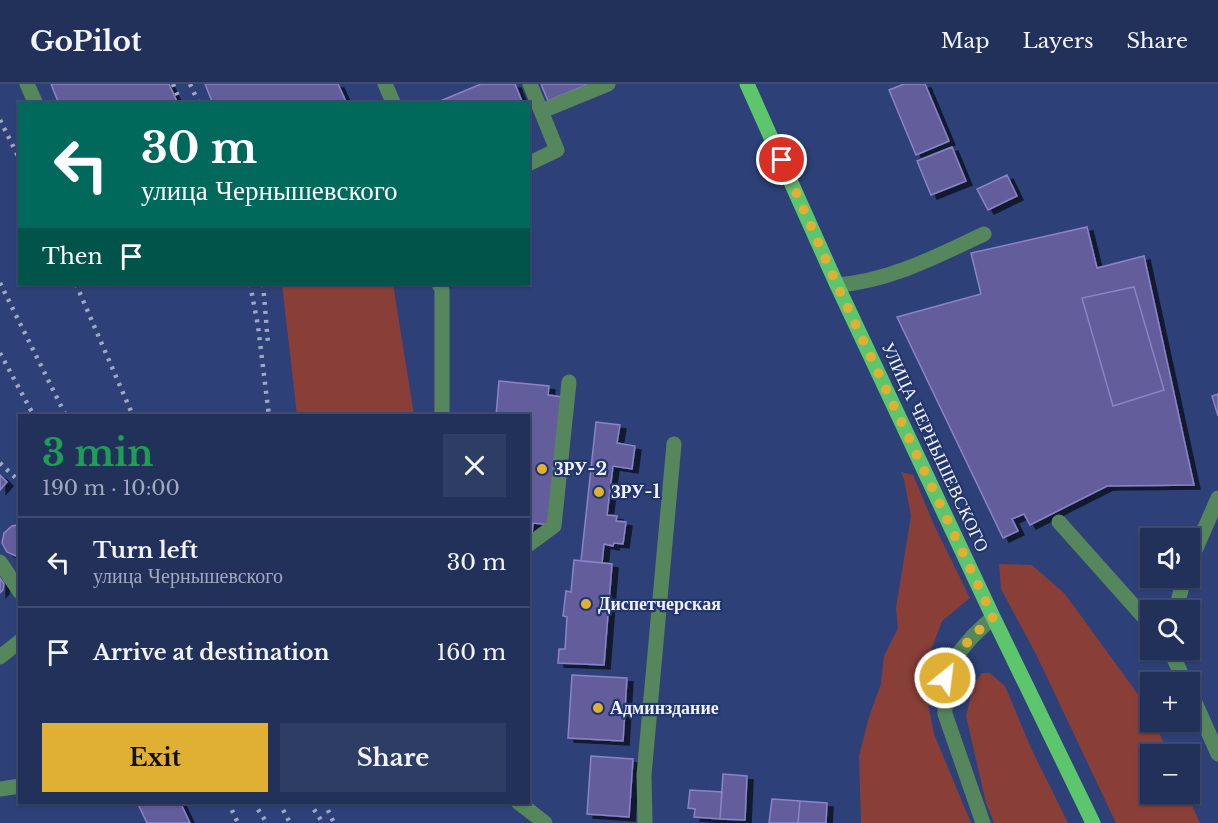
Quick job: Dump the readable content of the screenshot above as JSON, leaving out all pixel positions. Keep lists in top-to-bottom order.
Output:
{
  "streets": {
    "main road": ["УЛИЦА ЧЕРНЫШЕВСКОГО"]
  },
  "places": [
    "ЗРУ-2",
    "ЗРУ-1",
    "Диспетчерская",
    "Админздание"
  ],
  "page": {
    "header": "GoPilot",
    "nav": ["Map", "Layers", "Share"],
    "turn": ["30 m", "улица Чернышевского"],
    "then": "Then",
    "heading": ["3 min", "190 m · 10:00"],
    "list": [
      {
        "name": "Turn left",
        "note": "улица Чернышевского",
        "value": "30 m"
      },
      {
        "name": "Arrive at destination",
        "value": "160 m"
      }
    ],
    "map_buttons": ["+", "−"],
    "buttons": ["Exit", "Share"]
  }
}
